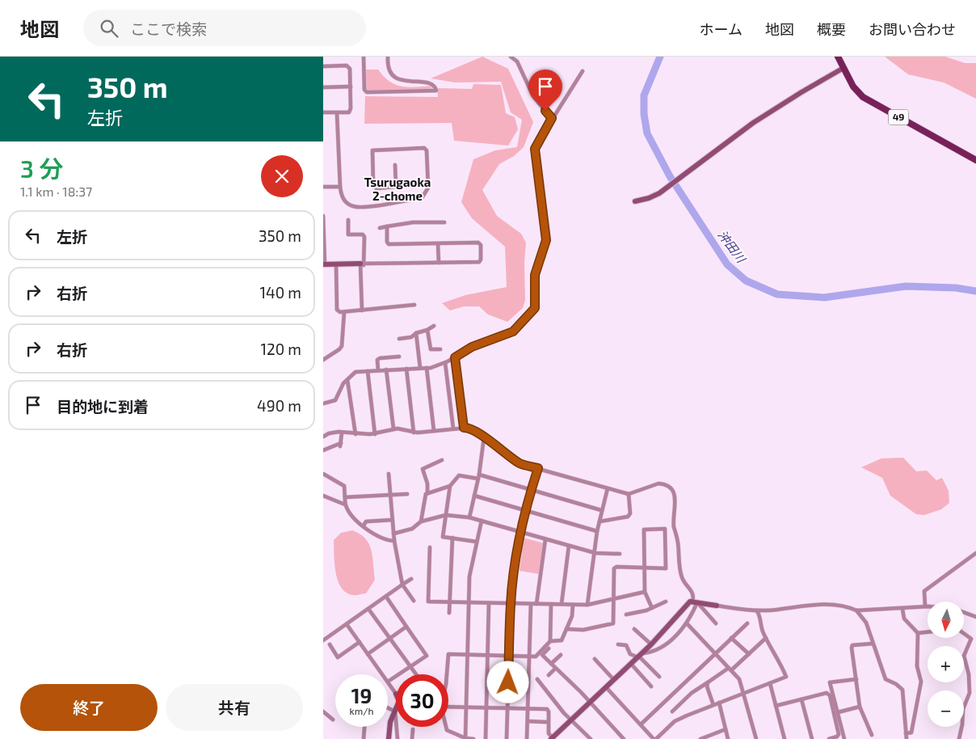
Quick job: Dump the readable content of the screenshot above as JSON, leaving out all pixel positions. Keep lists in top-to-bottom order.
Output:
{
  "streets": {
    "main road": ["49"]
  },
  "districts": ["Tsurugaoka 2-chome"],
  "water": ["沖田川"],
  "north": "bottom",
  "page": {
    "header": "地図",
    "search": "ここで検索",
    "nav": [
      "ホーム",
      "地図",
      "概要",
      "お問い合わせ"
    ],
    "turn": ["350 m", "左折"],
    "heading": ["3 分", "1.1 km · 18:37"],
    "list": [
      {
        "name": "左折",
        "value": "350 m"
      },
      {
        "name": "右折",
        "value": "140 m"
      },
      {
        "name": "右折",
        "value": "120 m"
      },
      {
        "name": "目的地に到着",
        "value": "490 m"
      }
    ],
    "map_buttons": ["+", "−"],
    "speed": "19 km/h",
    "limit": "30",
    "buttons": ["終了", "共有"]
  }
}
